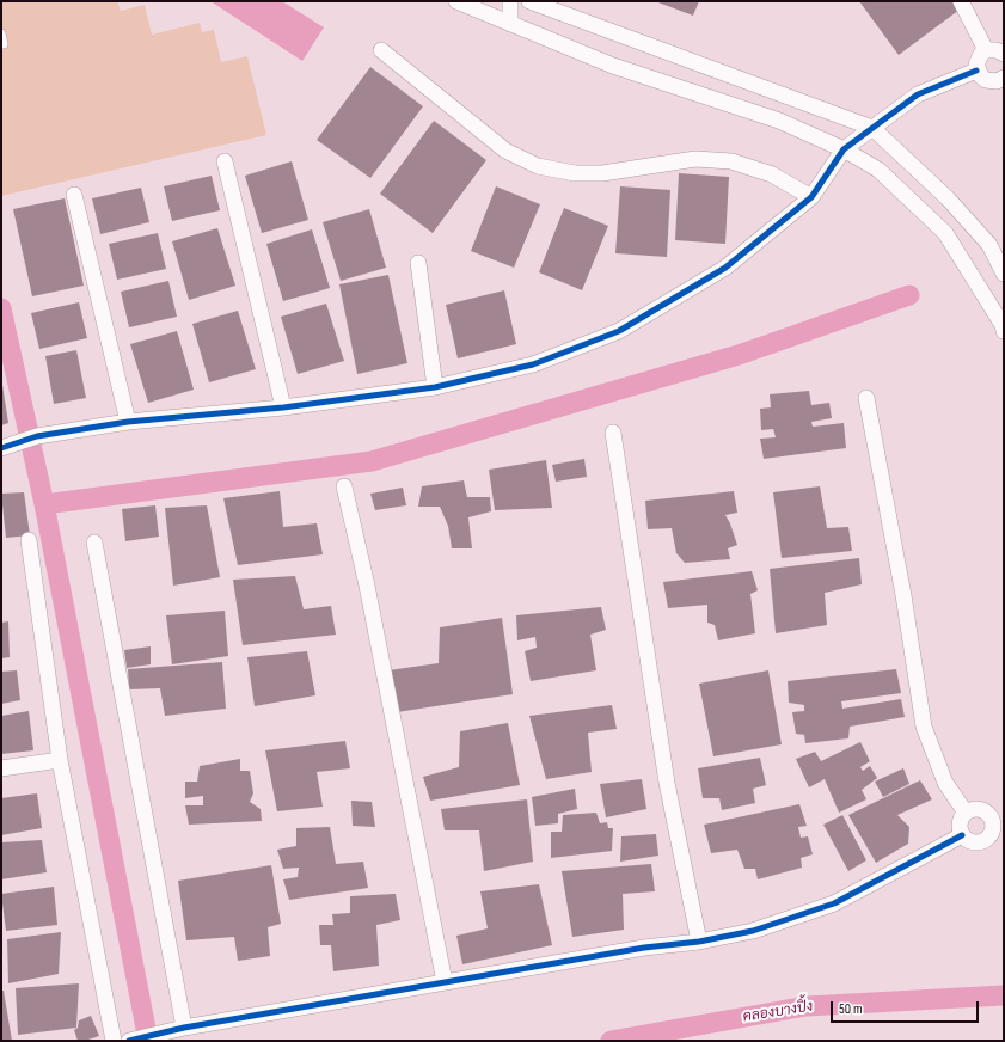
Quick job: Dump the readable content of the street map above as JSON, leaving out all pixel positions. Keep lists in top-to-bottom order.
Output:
{
  "water": ["คลองบางปิ้ง"],
  "scale_bar": "50 m"
}
